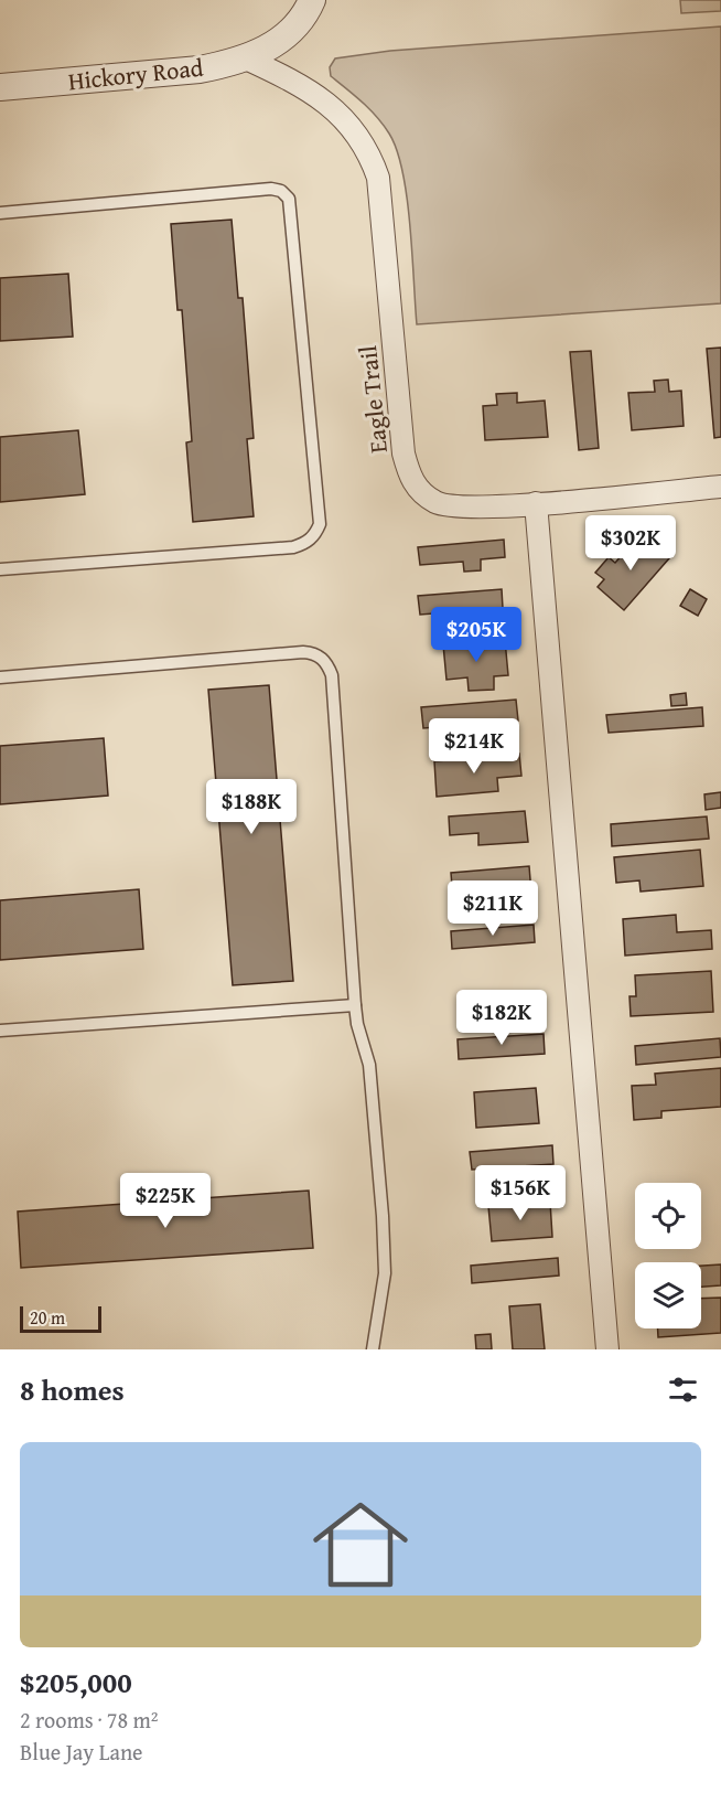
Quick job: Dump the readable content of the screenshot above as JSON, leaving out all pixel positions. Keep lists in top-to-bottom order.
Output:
{
  "streets": {
    "street": ["Hickory Road", "Eagle Trail"]
  },
  "crossings": [
    ["Hickory Road", "Eagle Trail"]
  ],
  "scale_bar": "20 m",
  "page": {
    "price": [
      "$302K",
      "$205K",
      "$214K",
      "$188K",
      "$211K",
      "$182K",
      "$156K",
      "$225K"
    ],
    "scale": "20 m",
    "heading": "8 homes",
    "list": [
      {
        "name": "$205,000",
        "note": "2 rooms · 78 m² · Blue Jay Lane"
      }
    ]
  }
}
